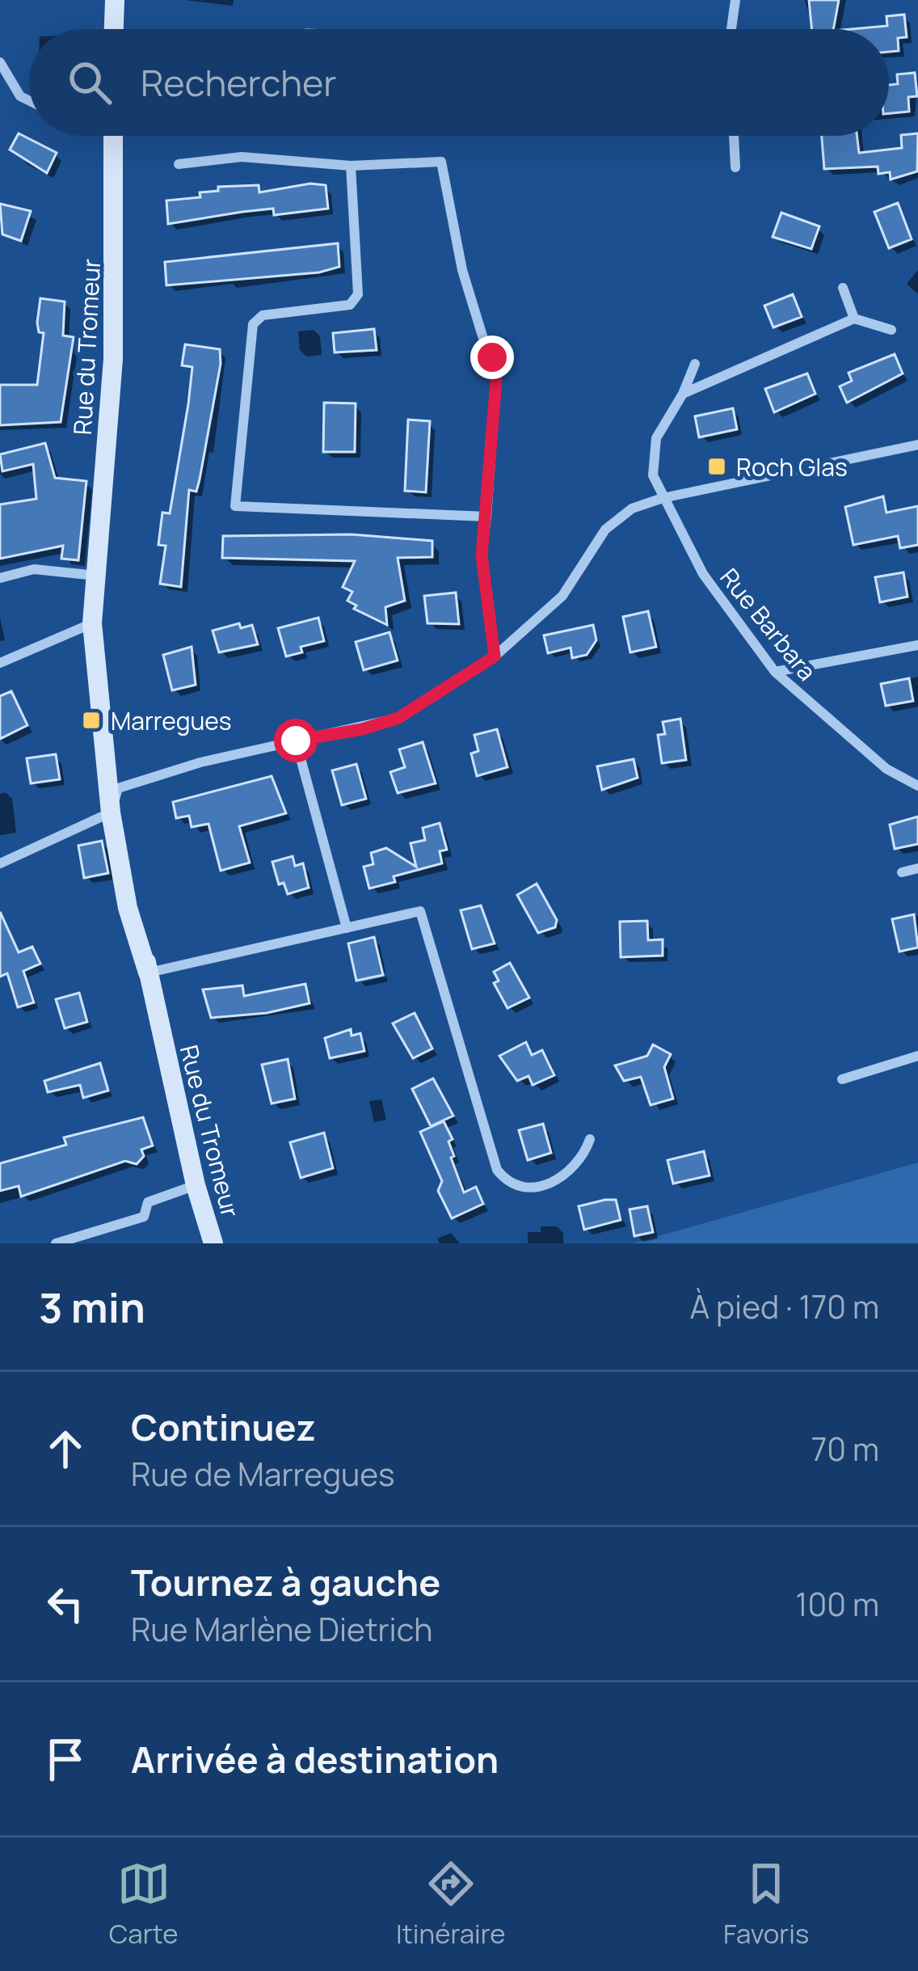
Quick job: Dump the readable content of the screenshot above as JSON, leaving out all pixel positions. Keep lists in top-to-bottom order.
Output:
{
  "streets": {
    "main road": ["Rue du Tromeur"],
    "street": ["Rue Barbara"]
  },
  "places": {
    "transit": ["Roch Glas", "Marregues"]
  },
  "page": {
    "search": "Rechercher",
    "heading": ["3 min", "À pied · 170 m"],
    "list": [
      ["Continuez", "Rue de Marregues", "70 m"],
      ["Tournez à gauche", "Rue Marlène Dietrich", "100 m"],
      "Arrivée à destination"
    ],
    "nav": ["Carte", "Itinéraire", "Favoris"]
  }
}
